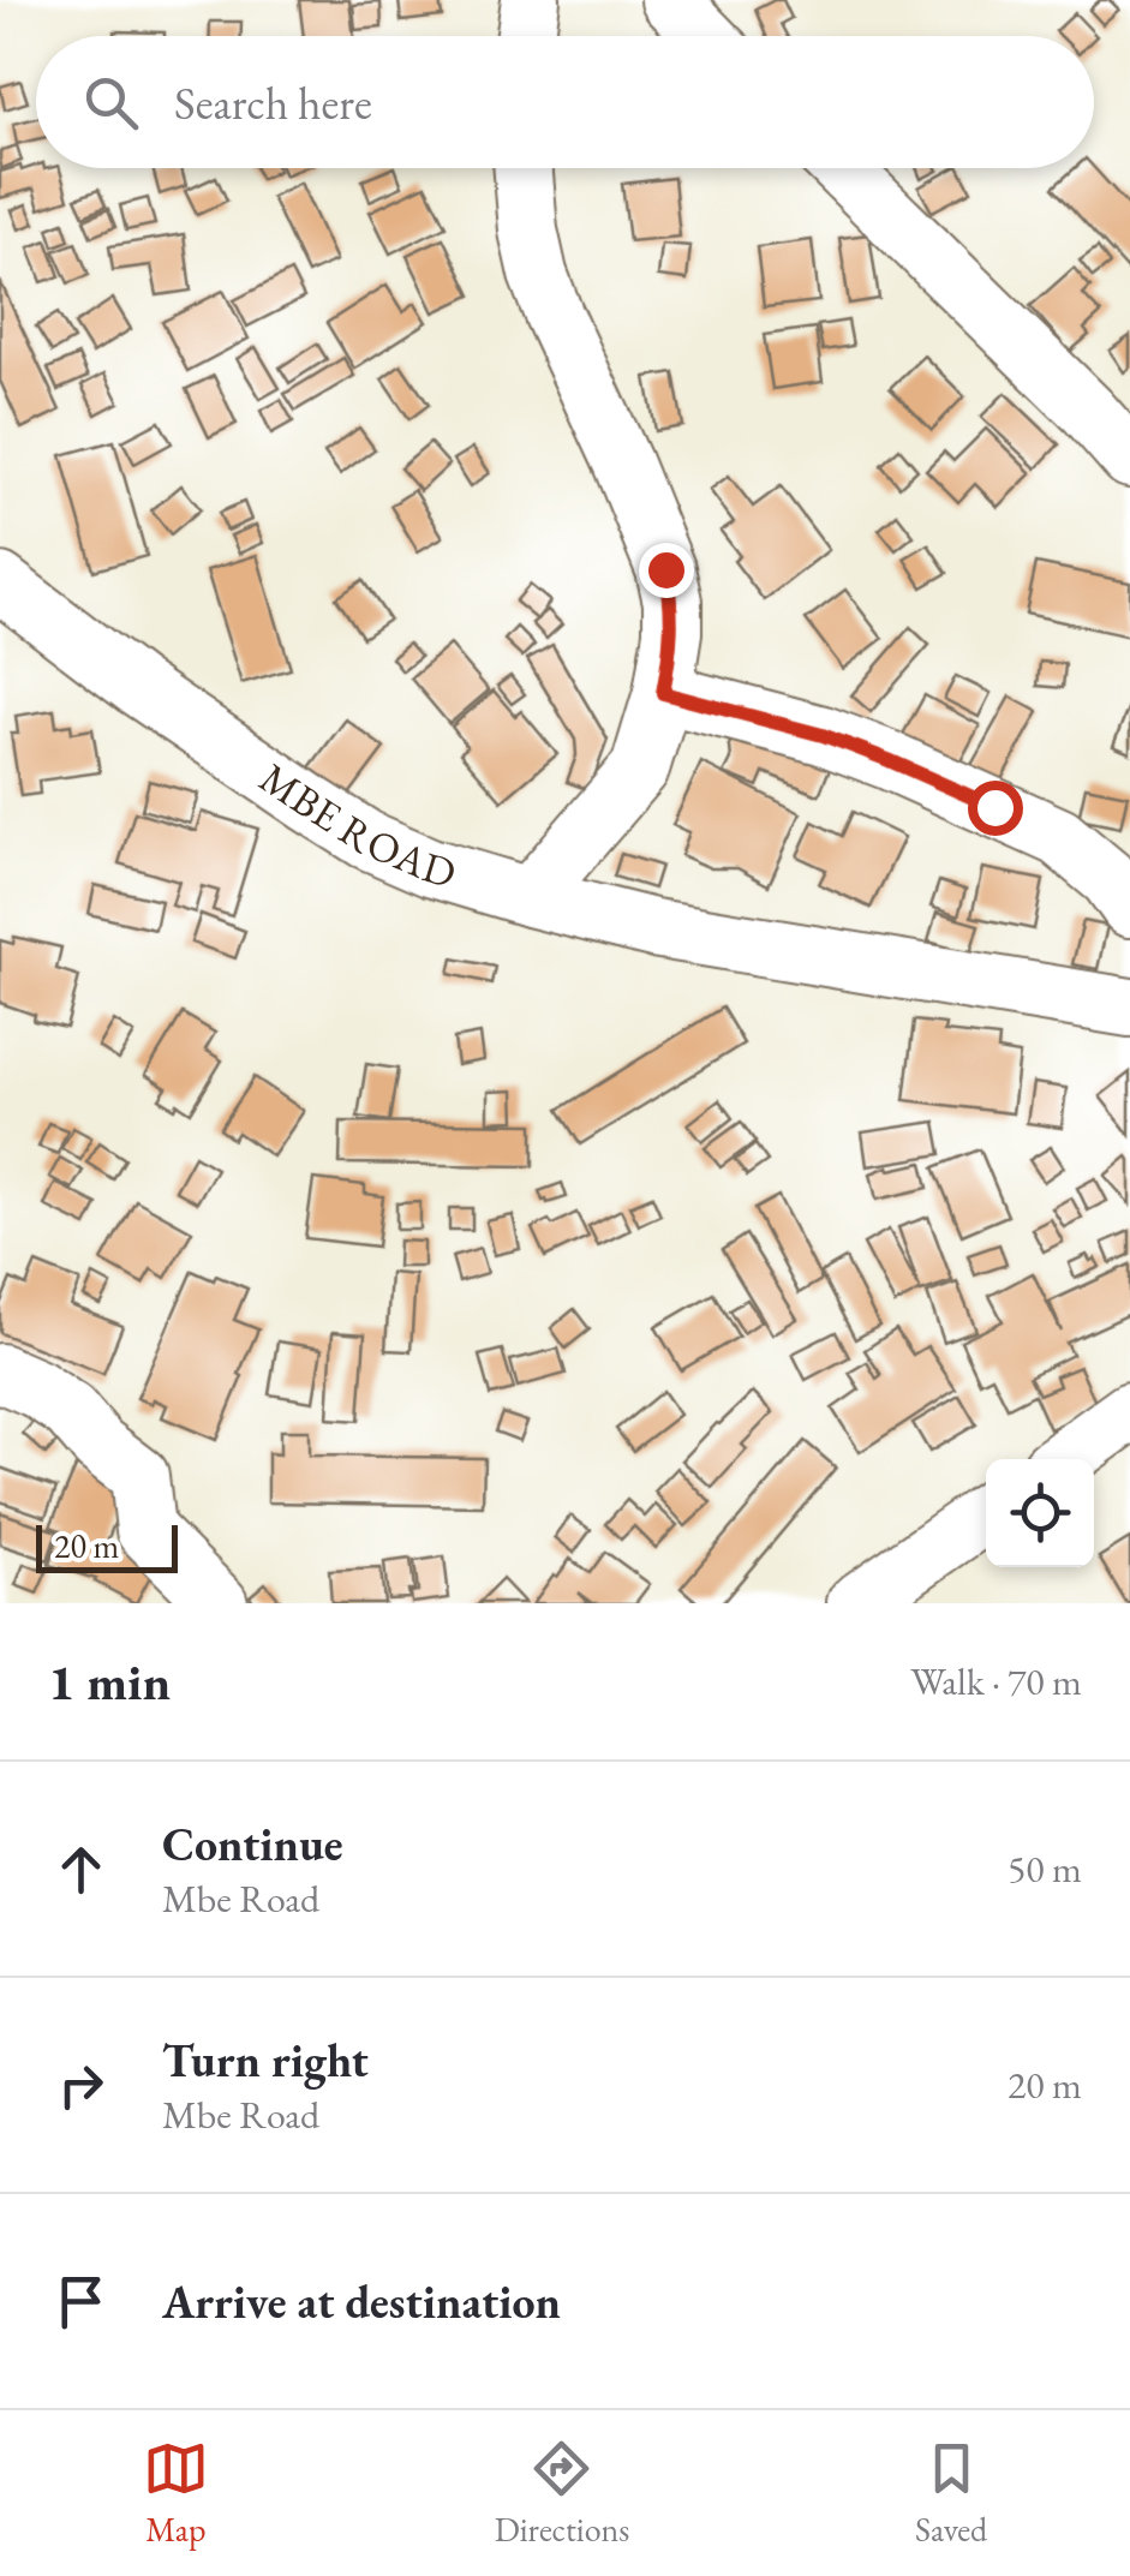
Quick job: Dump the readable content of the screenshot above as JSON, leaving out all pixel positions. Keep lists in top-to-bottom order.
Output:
{
  "streets": {
    "street": ["MBE ROAD"]
  },
  "scale_bar": "20 m",
  "page": {
    "search": "Search here",
    "scale": "20 m",
    "heading": ["1 min", "Walk · 70 m"],
    "list": [
      ["Continue", "Mbe Road", "50 m"],
      ["Turn right", "Mbe Road", "20 m"],
      "Arrive at destination"
    ],
    "nav": ["Map", "Directions", "Saved"]
  }
}
